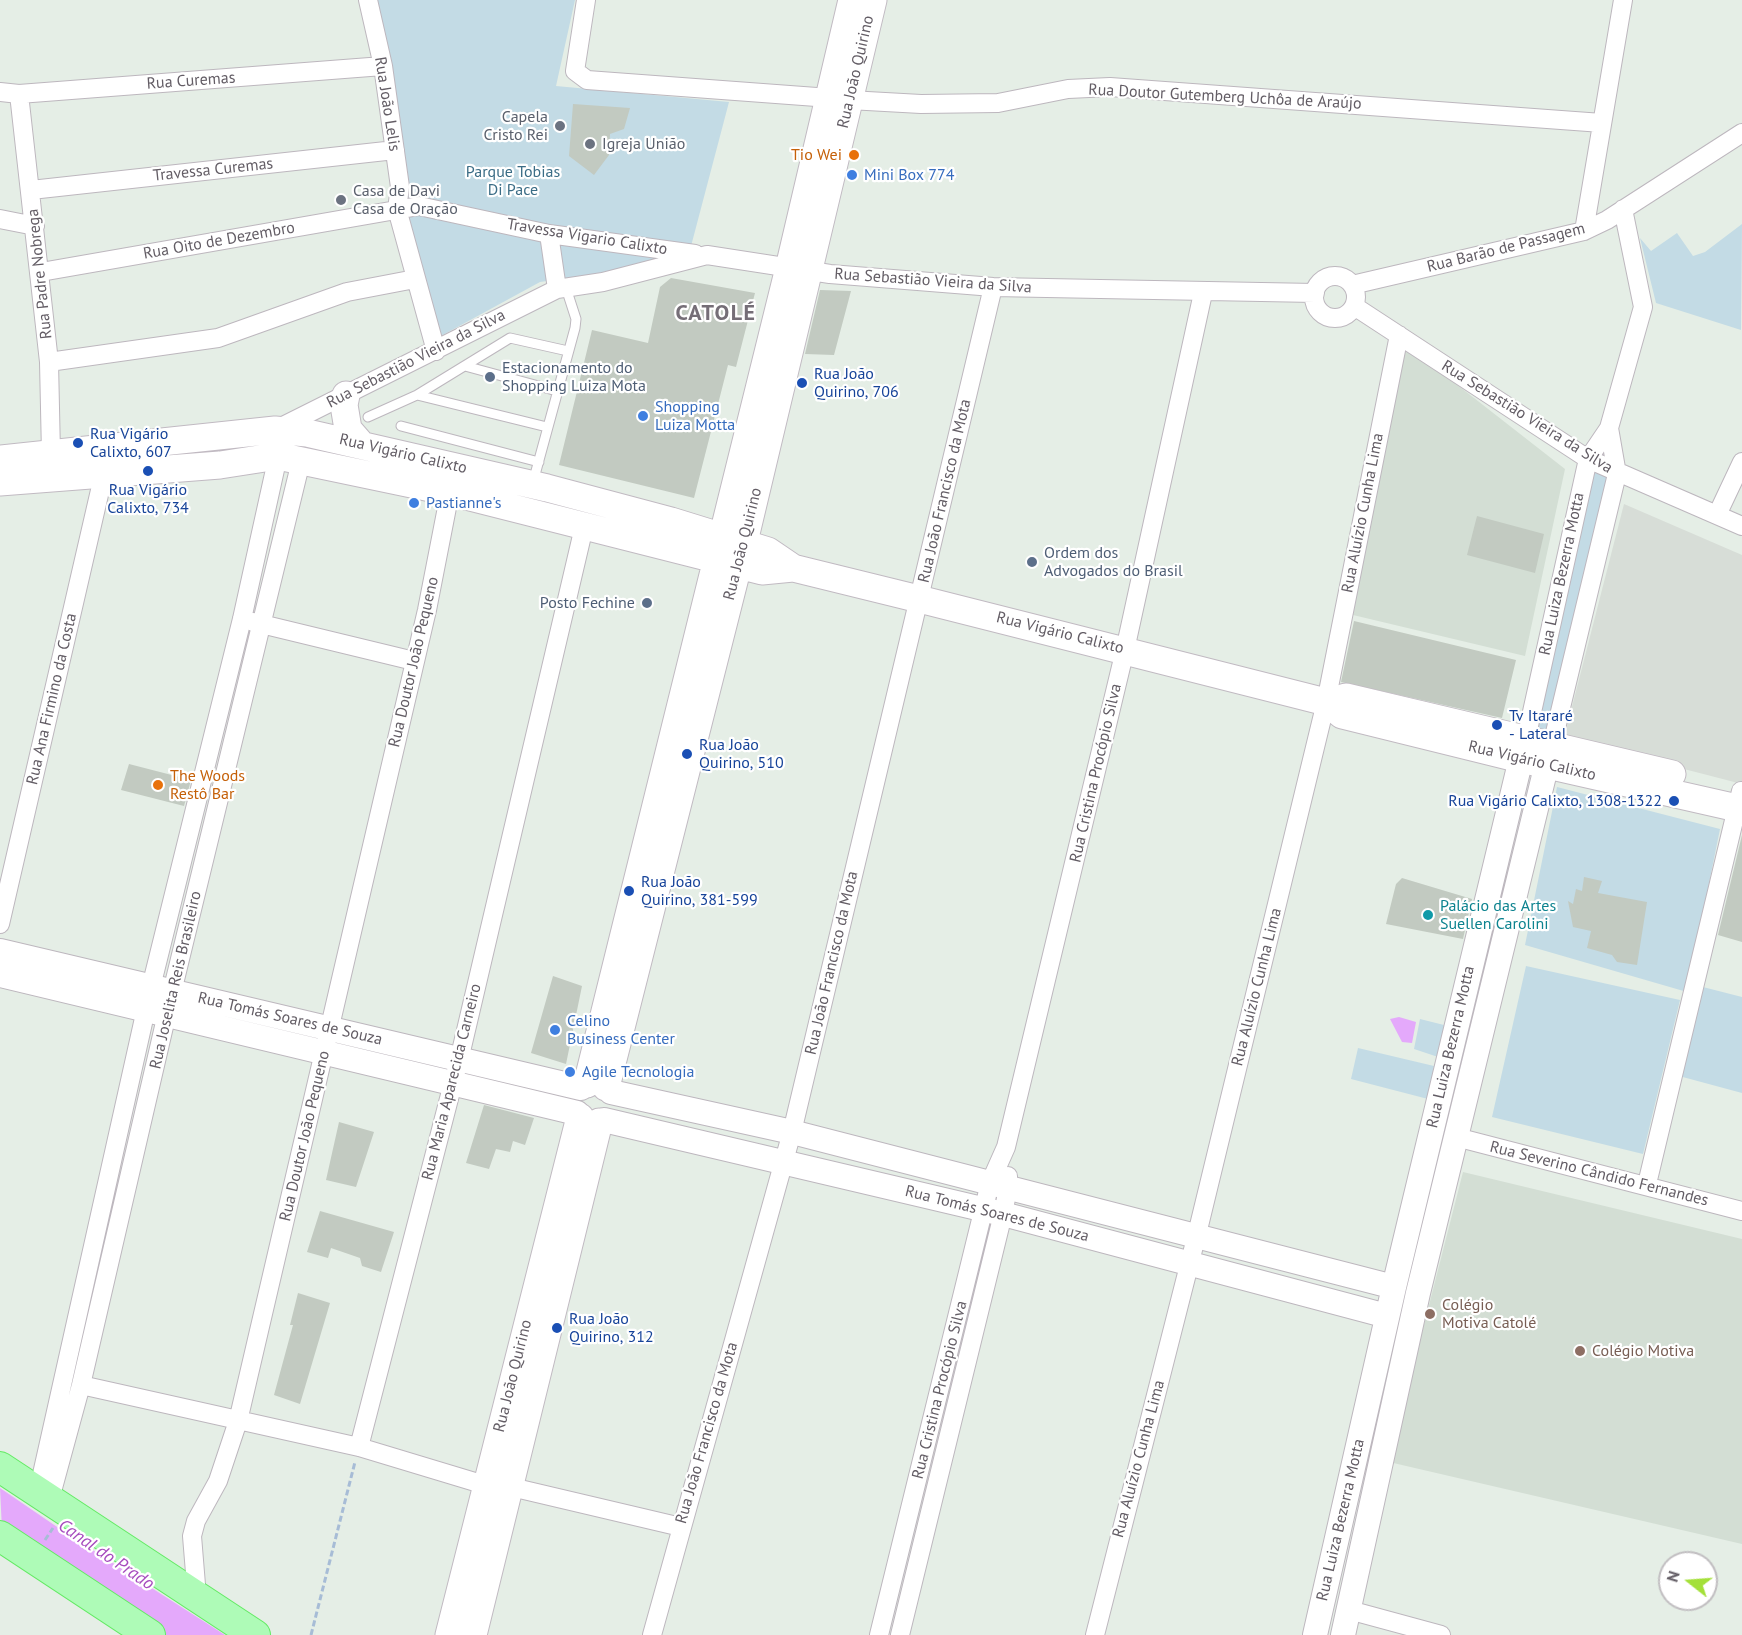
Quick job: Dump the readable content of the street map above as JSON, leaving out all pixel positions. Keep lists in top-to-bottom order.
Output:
{
  "streets": {
    "main road": ["Rua João Quirino", "Rua Vigário Calixto"],
    "street": [
      "Rua Curemas",
      "Rua Doutor Gutemberg Uchôa de Araújo",
      "Rua João Lelis",
      "Travessa Curemas",
      "Travessa Vigario Calixto",
      "Rua Oito de Dezembro",
      "Rua Barão de Passagem",
      "Rua Padre Nobrega",
      "Rua Sebastião Vieira da Silva",
      "Rua João Francisco da Mota",
      "Rua Aluízio Cunha Lima",
      "Rua Luiza Bezerra Motta",
      "Rua Doutor João Pequeno",
      "Rua Ana Firmino da Costa",
      "Rua Cristina Procópio Silva",
      "Rua Joselita Reis Brasileiro",
      "Rua Tomás Soares de Souza",
      "Rua Maria Aparecida Carneiro",
      "Rua Severino Cândido Fernandes"
    ]
  },
  "crossings": [
    ["Rua João Quirino", "Rua Doutor Gutemberg Uchôa de Araújo"],
    ["Rua João Quirino", "Rua Sebastião Vieira da Silva"],
    ["Rua João Quirino", "Rua Vigário Calixto"],
    ["Rua João Quirino", "Rua Tomás Soares de Souza"],
    ["Rua Curemas", "Rua João Lelis"],
    ["Rua Curemas", "Rua Padre Nobrega"],
    ["Rua João Lelis", "Travessa Curemas"],
    ["Rua João Lelis", "Travessa Vigario Calixto"],
    ["Rua João Lelis", "Rua Oito de Dezembro"],
    ["Rua João Lelis", "Rua Sebastião Vieira da Silva"],
    ["Travessa Curemas", "Rua Padre Nobrega"],
    ["Travessa Vigario Calixto", "Rua Oito de Dezembro"],
    ["Travessa Vigario Calixto", "Rua Sebastião Vieira da Silva"],
    ["Rua Oito de Dezembro", "Rua Padre Nobrega"],
    ["Rua Barão de Passagem", "Rua Sebastião Vieira da Silva"],
    ["Rua Padre Nobrega", "Rua Vigário Calixto"],
    ["Rua Sebastião Vieira da Silva", "Rua Vigário Calixto"],
    ["Rua Sebastião Vieira da Silva", "Rua João Francisco da Mota"],
    ["Rua Sebastião Vieira da Silva", "Rua Aluízio Cunha Lima"],
    ["Rua Sebastião Vieira da Silva", "Rua Luiza Bezerra Motta"],
    ["Rua Sebastião Vieira da Silva", "Rua Cristina Procópio Silva"],
    ["Rua Sebastião Vieira da Silva", "Rua Joselita Reis Brasileiro"],
    ["Rua Vigário Calixto", "Rua João Francisco da Mota"],
    ["Rua Vigário Calixto", "Rua Aluízio Cunha Lima"],
    ["Rua Vigário Calixto", "Rua Luiza Bezerra Motta"],
    ["Rua Vigário Calixto", "Rua Doutor João Pequeno"],
    ["Rua Vigário Calixto", "Rua Ana Firmino da Costa"],
    ["Rua Vigário Calixto", "Rua Cristina Procópio Silva"],
    ["Rua Vigário Calixto", "Rua Joselita Reis Brasileiro"],
    ["Rua Vigário Calixto", "Rua Maria Aparecida Carneiro"],
    ["Rua João Francisco da Mota", "Rua Tomás Soares de Souza"],
    ["Rua Aluízio Cunha Lima", "Rua Tomás Soares de Souza"],
    ["Rua Luiza Bezerra Motta", "Rua Tomás Soares de Souza"],
    ["Rua Luiza Bezerra Motta", "Rua Severino Cândido Fernandes"],
    ["Rua Doutor João Pequeno", "Rua Tomás Soares de Souza"],
    ["Rua Cristina Procópio Silva", "Rua Tomás Soares de Souza"],
    ["Rua Joselita Reis Brasileiro", "Rua Tomás Soares de Souza"],
    ["Rua Tomás Soares de Souza", "Rua Maria Aparecida Carneiro"]
  ],
  "districts": ["CATOLÉ"],
  "water": ["Canal do Prado"],
  "parks": ["Parque Tobias Di Pace"],
  "places": [
    "Capela Cristo Rei",
    "Igreja União",
    "Tio Wei",
    "Mini Box 774",
    "Casa de Davi Casa de Oração",
    "Estacionamento do Shopping Luiza Mota",
    "Rua João Quirino, 706",
    "Shopping Luiza Motta",
    "Rua Vigário Calixto, 607",
    "Rua Vigário Calixto, 734",
    "Pastianne's",
    "Ordem dos Advogados do Brasil",
    "Posto Fechine",
    "Tv Itararé - Lateral",
    "Rua João Quirino, 510",
    "The Woods Restô Bar",
    "Rua Vigário Calixto, 1308-1322",
    "Rua João Quirino, 381-599",
    "Palácio das Artes Suellen Carolini",
    "Celino Business Center",
    "Agile Tecnologia",
    "Colégio Motiva Catolé",
    "Rua João Quirino, 312",
    "Colégio Motiva"
  ],
  "north": "left"
}
